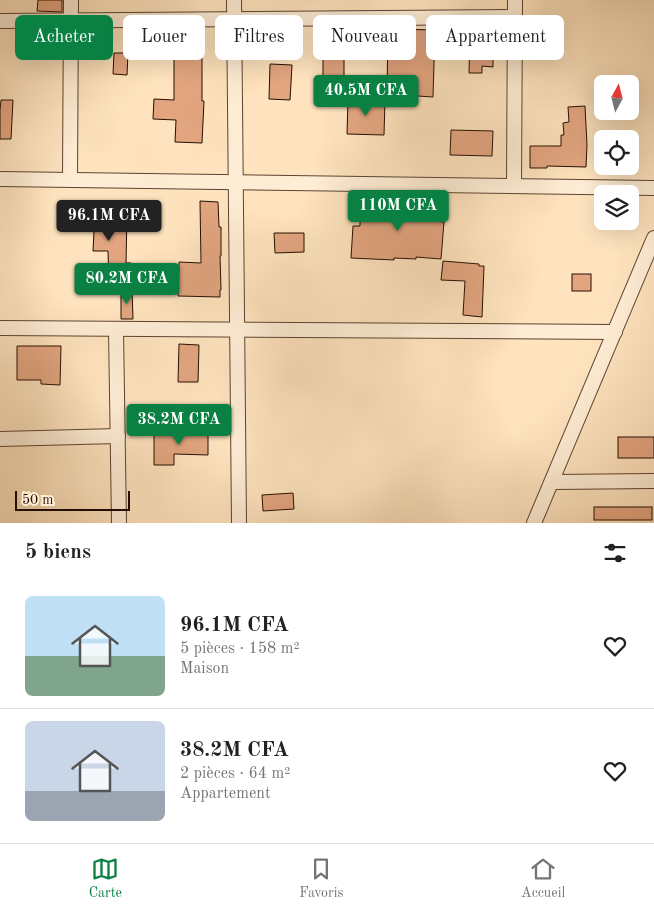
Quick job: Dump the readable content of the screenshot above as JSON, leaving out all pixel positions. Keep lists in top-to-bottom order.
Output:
{
  "scale_bar": "50 m",
  "north": "top",
  "page": {
    "chip": [
      "Acheter",
      "Louer",
      "Filtres",
      "Nouveau",
      "Appartement"
    ],
    "price": [
      "40.5M CFA",
      "110M CFA",
      "96.1M CFA",
      "80.2M CFA",
      "38.2M CFA"
    ],
    "scale": "50 m",
    "heading": "5 biens",
    "list": [
      {
        "name": "96.1M CFA",
        "note": "5 pièces · 158 m² · Maison"
      },
      {
        "name": "38.2M CFA",
        "note": "2 pièces · 64 m² · Appartement"
      }
    ],
    "tabs": ["Carte", "Favoris", "Accueil"]
  }
}
